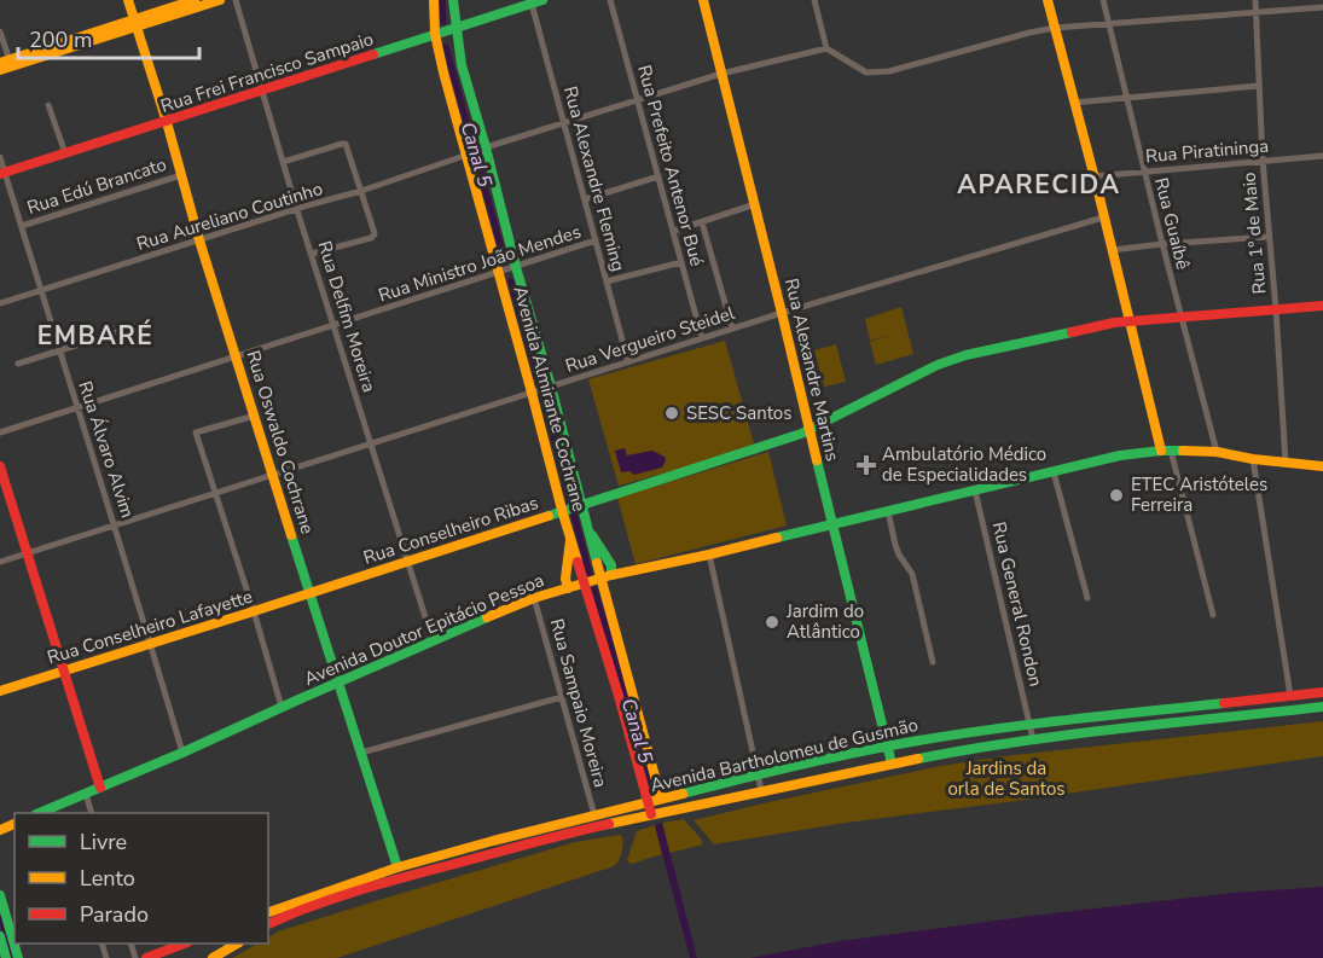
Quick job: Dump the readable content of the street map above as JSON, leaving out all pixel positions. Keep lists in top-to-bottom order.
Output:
{
  "streets": {
    "main road": [
      "Rua Frei Francisco Sampaio",
      "Rua Alexandre Martins",
      "Avenida Almirante Cochrane",
      "Rua Oswaldo Cochrane",
      "Rua Conselheiro Ribas",
      "Rua Conselheiro Lafayette",
      "Avenida Doutor Epitácio Pessoa",
      "Avenida Bartholomeu de Gusmão"
    ],
    "street": [
      "Rua Piratininga",
      "Rua Prefeito Antenor Bué",
      "Rua Alexandre Fleming",
      "Rua Edú Brancato",
      "Rua Aureliano Coutinho",
      "Rua Guaíbê",
      "Rua 1º de Maio",
      "Rua Ministro João Mendes",
      "Rua Delfim Moreira",
      "Rua Vergueiro Steidel",
      "Rua Álvaro Alvim",
      "Rua General Rondon",
      "Rua Sampaio Moreira"
    ]
  },
  "crossings": [
    ["Rua Frei Francisco Sampaio", "Rua Alexandre Fleming"],
    ["Rua Frei Francisco Sampaio", "Rua Delfim Moreira"],
    ["Rua Frei Francisco Sampaio", "Avenida Almirante Cochrane"],
    ["Rua Frei Francisco Sampaio", "Rua Oswaldo Cochrane"],
    ["Rua Frei Francisco Sampaio", "Rua Álvaro Alvim"],
    ["Rua Piratininga", "Rua Guaíbê"],
    ["Rua Piratininga", "Rua 1º de Maio"],
    ["Rua Prefeito Antenor Bué", "Rua Vergueiro Steidel"],
    ["Rua Alexandre Fleming", "Rua Ministro João Mendes"],
    ["Rua Alexandre Fleming", "Rua Vergueiro Steidel"],
    ["Rua Edú Brancato", "Rua Oswaldo Cochrane"],
    ["Rua Edú Brancato", "Rua Álvaro Alvim"],
    ["Rua Aureliano Coutinho", "Rua Delfim Moreira"],
    ["Rua Aureliano Coutinho", "Avenida Almirante Cochrane"],
    ["Rua Aureliano Coutinho", "Rua Oswaldo Cochrane"],
    ["Rua Aureliano Coutinho", "Rua Álvaro Alvim"],
    ["Rua Guaíbê", "Rua Conselheiro Ribas"],
    ["Rua Guaíbê", "Avenida Doutor Epitácio Pessoa"],
    ["Rua 1º de Maio", "Rua Conselheiro Ribas"],
    ["Rua 1º de Maio", "Avenida Doutor Epitácio Pessoa"],
    ["Rua Ministro João Mendes", "Rua Delfim Moreira"],
    ["Rua Ministro João Mendes", "Avenida Almirante Cochrane"],
    ["Rua Ministro João Mendes", "Rua Oswaldo Cochrane"],
    ["Rua Ministro João Mendes", "Rua Álvaro Alvim"],
    ["Rua Delfim Moreira", "Rua Vergueiro Steidel"],
    ["Rua Delfim Moreira", "Rua Conselheiro Ribas"],
    ["Rua Delfim Moreira", "Avenida Doutor Epitácio Pessoa"],
    ["Rua Vergueiro Steidel", "Rua Alexandre Martins"],
    ["Rua Vergueiro Steidel", "Avenida Almirante Cochrane"],
    ["Rua Vergueiro Steidel", "Rua Oswaldo Cochrane"],
    ["Rua Vergueiro Steidel", "Rua Álvaro Alvim"],
    ["Rua Alexandre Martins", "Rua Conselheiro Ribas"],
    ["Rua Alexandre Martins", "Avenida Doutor Epitácio Pessoa"],
    ["Rua Alexandre Martins", "Avenida Bartholomeu de Gusmão"],
    ["Avenida Almirante Cochrane", "Rua Conselheiro Ribas"],
    ["Avenida Almirante Cochrane", "Avenida Doutor Epitácio Pessoa"],
    ["Avenida Almirante Cochrane", "Avenida Bartholomeu de Gusmão"],
    ["Rua Oswaldo Cochrane", "Rua Conselheiro Ribas"],
    ["Rua Oswaldo Cochrane", "Rua Conselheiro Lafayette"],
    ["Rua Oswaldo Cochrane", "Avenida Doutor Epitácio Pessoa"],
    ["Rua Oswaldo Cochrane", "Avenida Bartholomeu de Gusmão"],
    ["Rua Álvaro Alvim", "Rua Conselheiro Lafayette"],
    ["Rua Álvaro Alvim", "Avenida Doutor Epitácio Pessoa"],
    ["Rua Conselheiro Ribas", "Rua Conselheiro Lafayette"],
    ["Rua General Rondon", "Avenida Doutor Epitácio Pessoa"],
    ["Rua General Rondon", "Avenida Bartholomeu de Gusmão"],
    ["Avenida Doutor Epitácio Pessoa", "Rua Sampaio Moreira"],
    ["Rua Sampaio Moreira", "Avenida Bartholomeu de Gusmão"]
  ],
  "districts": ["APARECIDA", "EMBARÉ"],
  "water": ["Canal 5"],
  "parks": ["Jardins da orla de Santos"],
  "places": {
    "other": ["SESC Santos", "ETEC Aristóteles Ferreira", "Jardim do Atlântico"],
    "health": ["Ambulatório Médico de Especialidades"]
  },
  "legend": ["Livre", "Lento", "Parado"],
  "scale_bar": "200 m"
}
